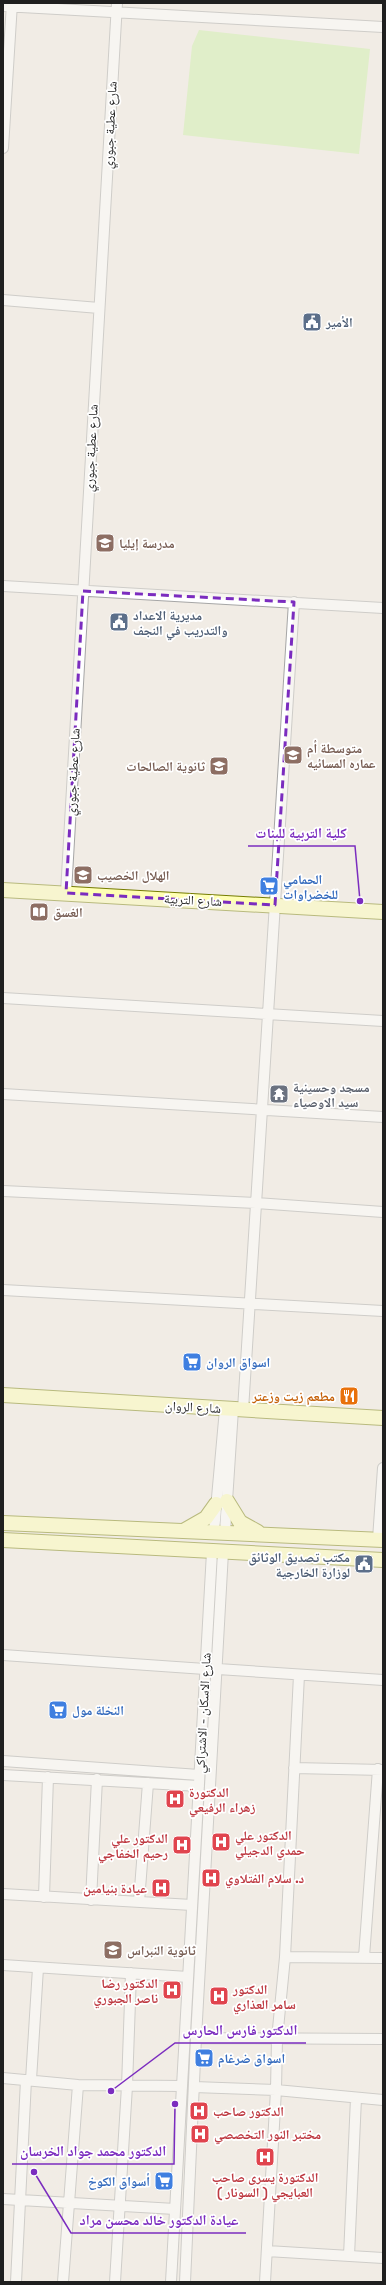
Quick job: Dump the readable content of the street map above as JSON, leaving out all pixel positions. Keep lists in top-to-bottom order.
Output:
{
  "streets": {
    "main road": ["شارع التربية", "شارع الروان"],
    "street": ["شارع عطية جبوري", "شارع الاسكان - الاشتراكي"]
  },
  "crossings": [
    ["شارع عطية جبوري", "شارع التربية"]
  ],
  "places": {
    "public building": ["الأمير", "مديرية الاعداد والتدريب في النجف", "مكتب تصديق الوثائق لوزارة الخارجية"],
    "school or university": [
      "مدرسة إيليا",
      "متوسطة أم عماره المسائيه",
      "ثانوية الصالحات",
      "الهلال الخصيب",
      "ثانوية النبراس"
    ],
    "supermarket": [
      "الحمامي للخضراوات",
      "اسواق الروان",
      "النخلة مول",
      "اسواق ضرغام",
      "أسواق الكوخ"
    ],
    "other": [
      "كلية التربية للبنات",
      "الدكتور فارس الحارس",
      "الدكتور محمد جواد الخرسان",
      "عيادة الدكتور خالد محسن مراد"
    ],
    "library": ["الغسق"],
    "temple": ["مسجد وحسينية سيد الاوصياء"],
    "restaurant": ["مطعم زيت وزعتر"],
    "hospital": [
      "الدكتورة زهراء الرفيعي",
      "الدكتور علي حمدي الدجيلي",
      "الدكتور علي رحيم الخفاجي",
      "د. سلام الفتلاوي",
      "عيادة بنيامين",
      "الدكتور رضا ناصر الجبوري",
      "الدكتور سامر العذاري",
      "الدكتور صاحب",
      "مختبر النور التخصصي",
      "الدكتورة يسرى صاحب العبايجي ( السونار )"
    ]
  }
}
